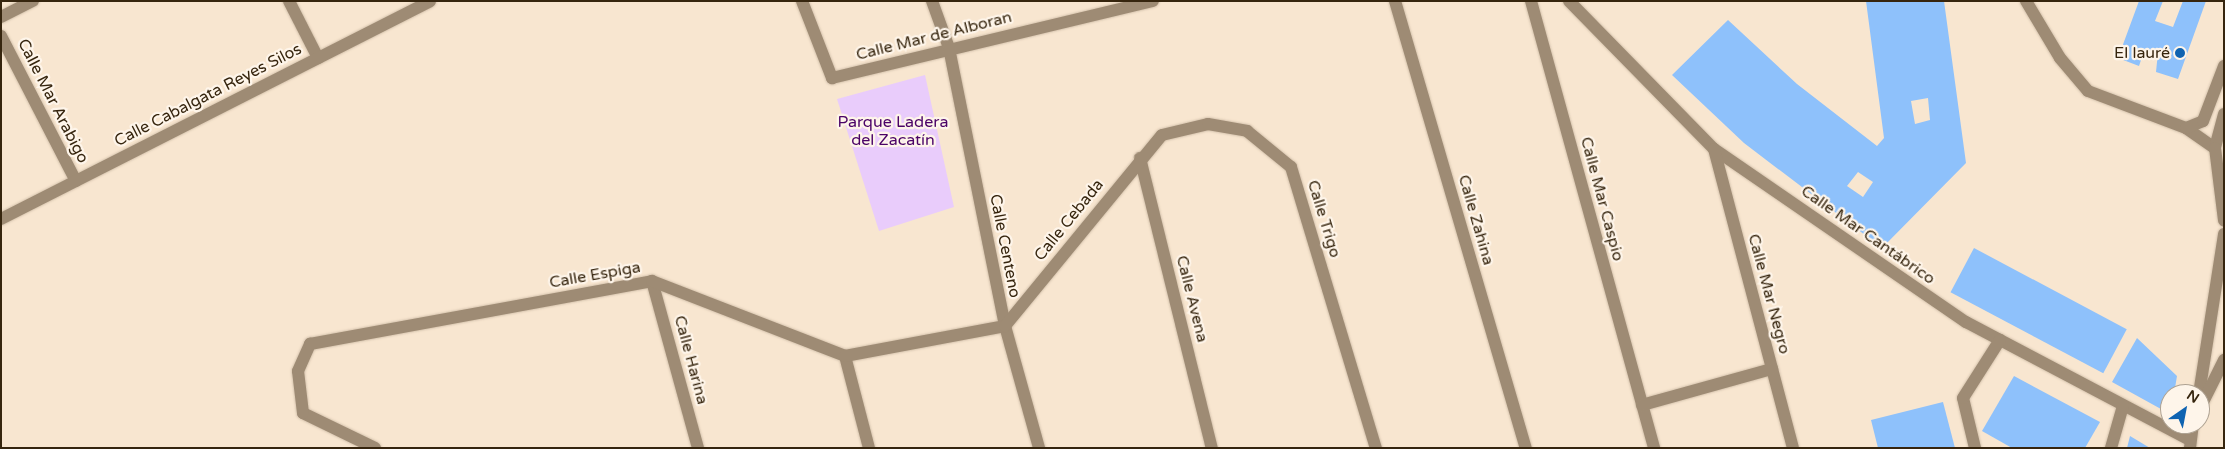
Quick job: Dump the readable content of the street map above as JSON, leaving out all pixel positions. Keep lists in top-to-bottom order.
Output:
{
  "streets": {
    "street": [
      "Calle Mar de Alboran",
      "Calle Cabalgata Reyes Silos",
      "Calle Mar Arabigo",
      "Calle Mar Caspio",
      "Calle Trigo",
      "Calle Cebada",
      "Calle Zahina",
      "Calle Mar Cantábrico",
      "Calle Centeno",
      "Calle Espiga",
      "Calle Mar Negro",
      "Calle Avena",
      "Calle Harina"
    ]
  },
  "crossings": [
    ["Calle Mar de Alboran", "Calle Centeno"],
    ["Calle Cabalgata Reyes Silos", "Calle Mar Arabigo"],
    ["Calle Trigo", "Calle Cebada"],
    ["Calle Trigo", "Calle Avena"],
    ["Calle Cebada", "Calle Centeno"],
    ["Calle Cebada", "Calle Avena"],
    ["Calle Mar Cantábrico", "Calle Mar Negro"],
    ["Calle Espiga", "Calle Harina"]
  ],
  "parks": ["Parque Ladera del Zacatín"],
  "places": ["El lauré"],
  "north": "top right"
}
